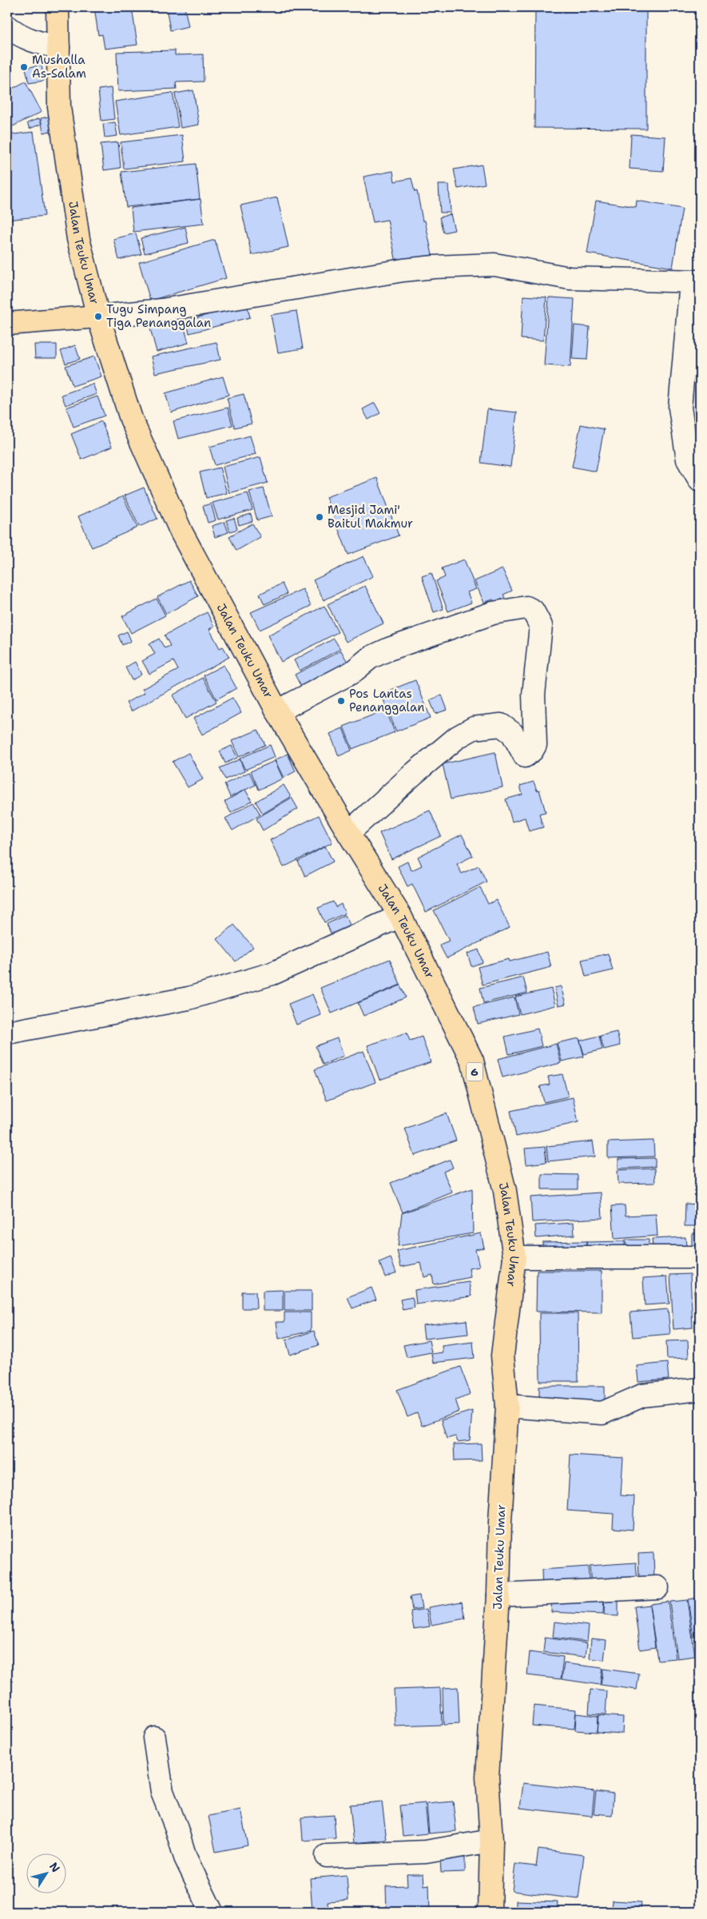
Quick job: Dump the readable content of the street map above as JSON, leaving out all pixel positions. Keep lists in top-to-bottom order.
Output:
{
  "streets": {
    "highway": ["Jalan Teuku Umar", "6"]
  },
  "places": [
    "Mushalla As-Salam",
    "Tugu Simpang Tiga Penanggalan",
    "Mesjid Jami' Baitul Makmur",
    "Pos Lantas Penanggalan"
  ],
  "north": "top right"
}
